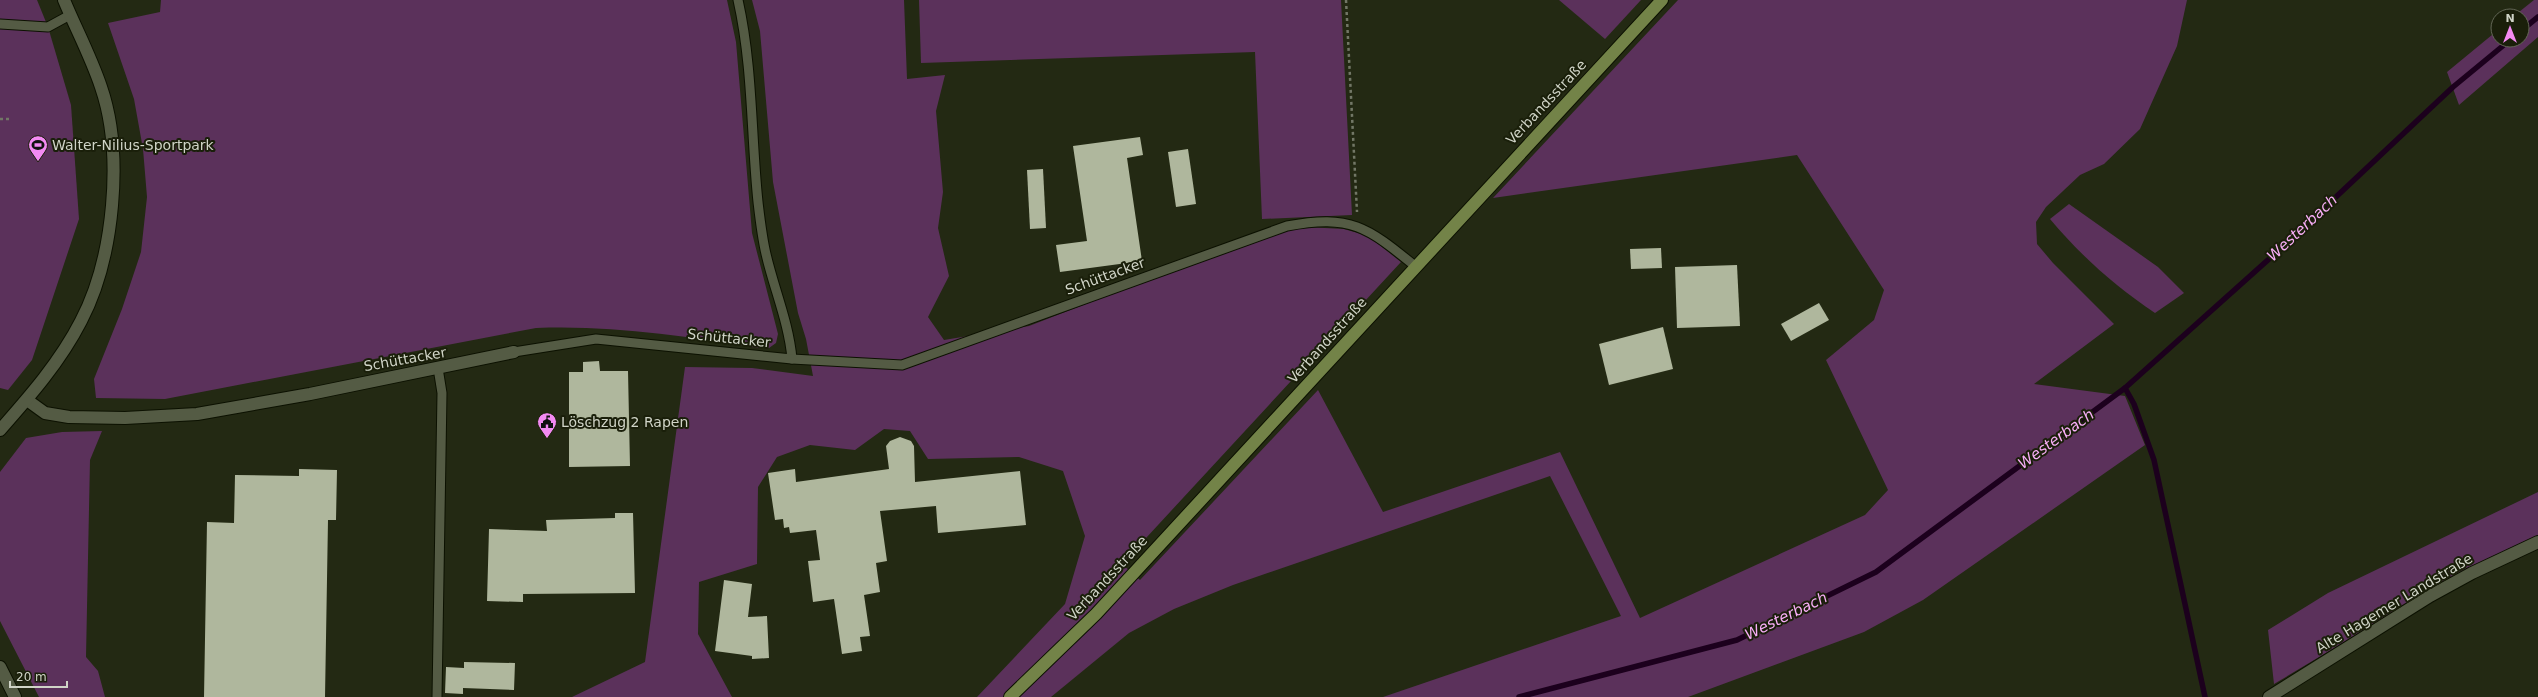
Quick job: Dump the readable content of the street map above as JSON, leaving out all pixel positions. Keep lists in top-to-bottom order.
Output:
{
  "streets": {
    "main road": ["Verbandsstraße"],
    "street": ["Schüttacker", "Alte Hagemer Landstraße"]
  },
  "crossings": [
    ["Verbandsstraße", "Schüttacker"]
  ],
  "water": ["Westerbach"],
  "places": {
    "sports": ["Walter-Nilius-Sportpark"],
    "public building": ["Löschzug 2 Rapen"]
  },
  "scale_bar": "20 m",
  "north": "top"
}
